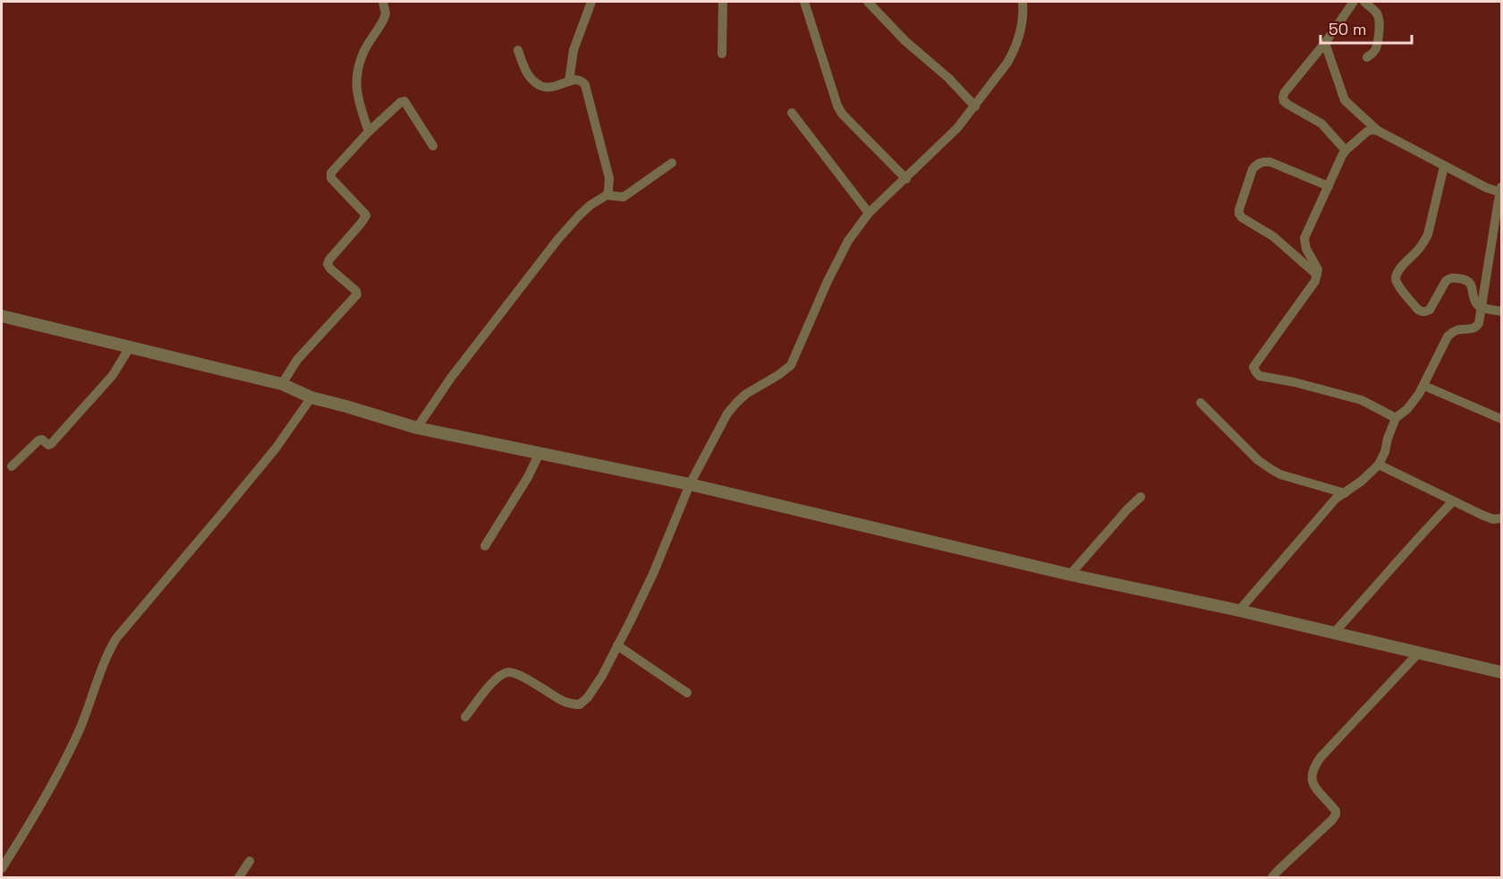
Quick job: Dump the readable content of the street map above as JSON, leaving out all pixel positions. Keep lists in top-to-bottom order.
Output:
{
  "scale_bar": "50 m"
}
